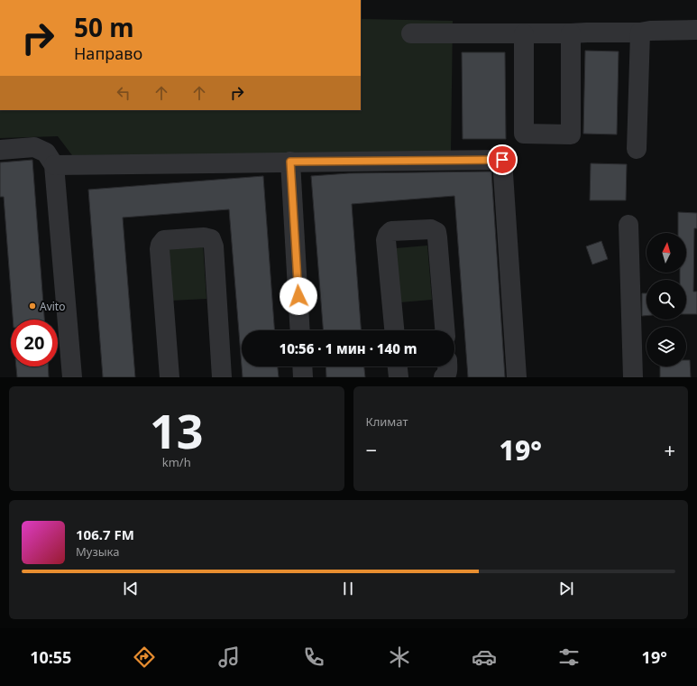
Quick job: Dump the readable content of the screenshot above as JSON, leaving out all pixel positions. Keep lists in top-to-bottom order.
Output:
{
  "places": ["Avito"],
  "north": "top",
  "page": {
    "turn": ["50 m", "Направо"],
    "limit": "20",
    "trip": "10:56 · 1 мин · 140 m",
    "tile": [
      ["13", "km/h"],
      "Климат"
    ],
    "heat": ["−", "19°", "+"],
    "song": ["106.7 FM", "Музыка"],
    "tabs": ["10:55", "19°"]
  }
}
